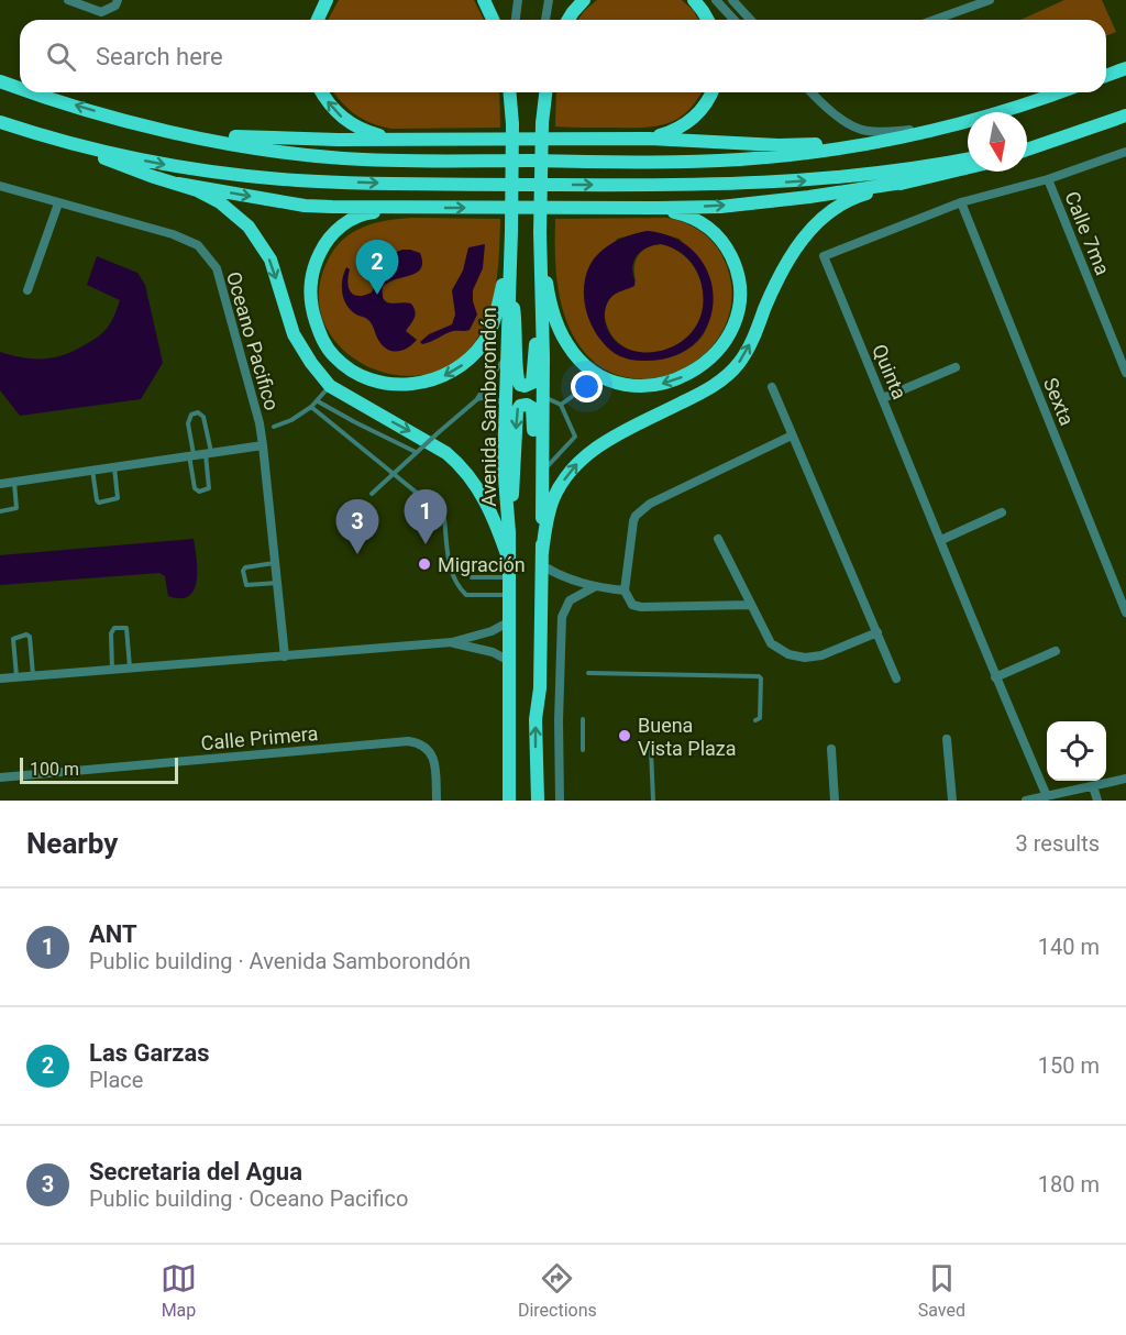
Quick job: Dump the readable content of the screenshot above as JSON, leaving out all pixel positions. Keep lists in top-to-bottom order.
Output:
{
  "streets": {
    "highway": ["Avenida Samborondón"],
    "street": [
      "Calle 7ma",
      "Oceano Pacifico",
      "Quinta",
      "Sexta",
      "Calle Primera"
    ]
  },
  "crossings": [
    ["Calle 7ma", "Quinta"],
    ["Quinta", "Sexta"]
  ],
  "places": ["Migración", "Buena Vista Plaza"],
  "scale_bar": "100 m",
  "north": "bottom",
  "page": {
    "search": "Search here",
    "pins": ["2", "1", "3"],
    "scale": "100 m",
    "heading": ["Nearby", "3 results"],
    "list": [
      {
        "mark": "1",
        "name": "ANT",
        "note": "Public building · Avenida Samborondón",
        "value": "140 m"
      },
      {
        "mark": "2",
        "name": "Las Garzas",
        "note": "Place",
        "value": "150 m"
      },
      {
        "mark": "3",
        "name": "Secretaria del Agua",
        "note": "Public building · Oceano Pacifico",
        "value": "180 m"
      }
    ],
    "nav": ["Map", "Directions", "Saved"]
  }
}
